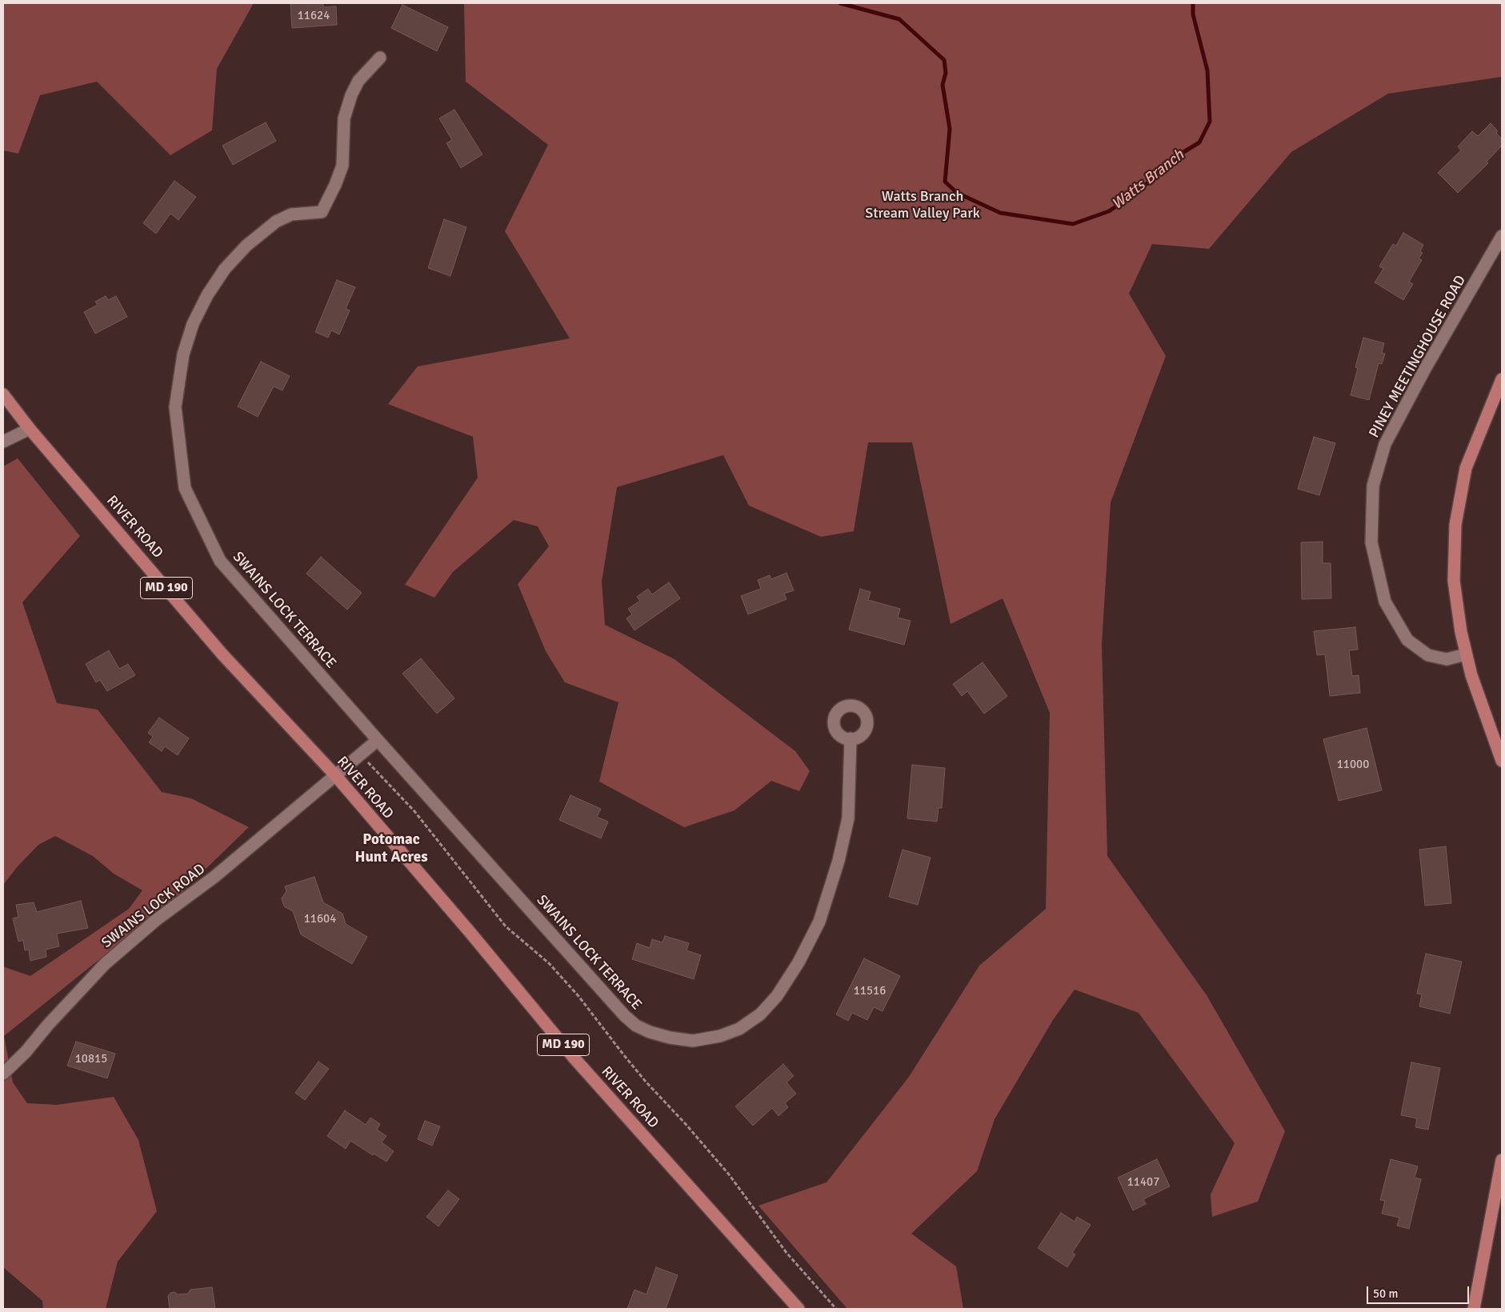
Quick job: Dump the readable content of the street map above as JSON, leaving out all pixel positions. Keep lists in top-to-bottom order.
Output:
{
  "streets": {
    "main road": ["RIVER ROAD", "MD 190"],
    "street": ["PINEY MEETINGHOUSE ROAD", "SWAINS LOCK TERRACE", "SWAINS LOCK ROAD"]
  },
  "crossings": [
    ["RIVER ROAD", "SWAINS LOCK ROAD"]
  ],
  "districts": ["Potomac Hunt Acres"],
  "water": ["Watts Branch"],
  "parks": ["Watts Branch Stream Valley Park"],
  "house_numbers": [
    "11624",
    "11000",
    "11604",
    "11516",
    "10815",
    "11407"
  ],
  "scale_bar": "50 m"
}
